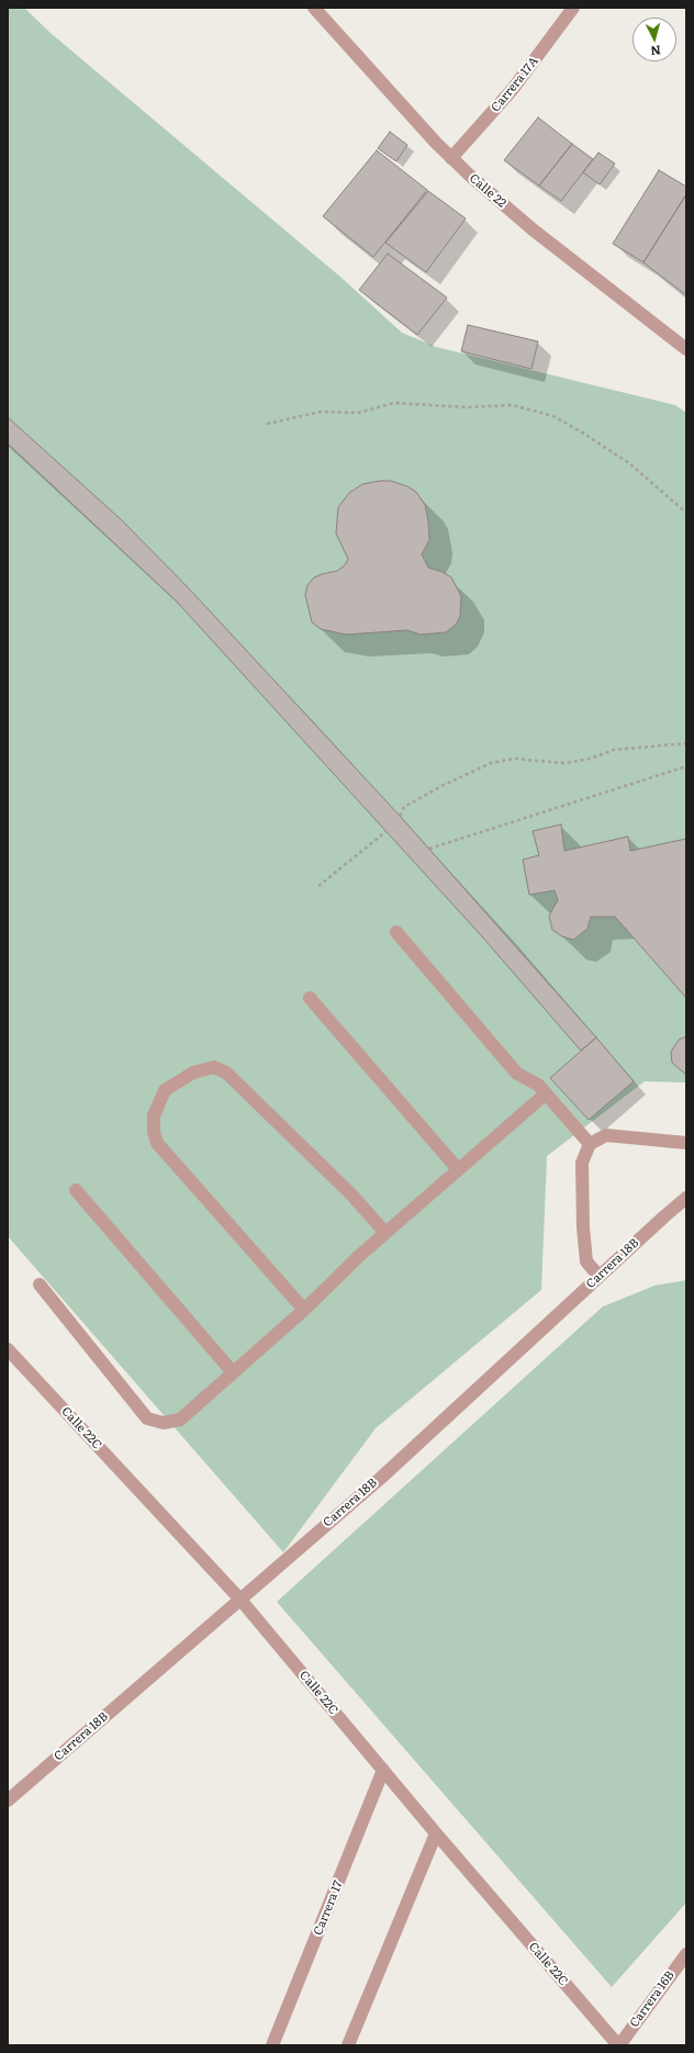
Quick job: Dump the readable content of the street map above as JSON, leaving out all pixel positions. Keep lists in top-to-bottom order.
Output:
{
  "streets": {
    "street": [
      "Carrera 17A",
      "Calle 22",
      "Carrera 18B",
      "Calle 22C",
      "Carrera 17",
      "Carrera 16B"
    ]
  },
  "crossings": [
    ["Carrera 17A", "Calle 22"],
    ["Carrera 18B", "Calle 22C"],
    ["Calle 22C", "Carrera 17"],
    ["Calle 22C", "Carrera 16B"]
  ],
  "north": "bottom"
}
